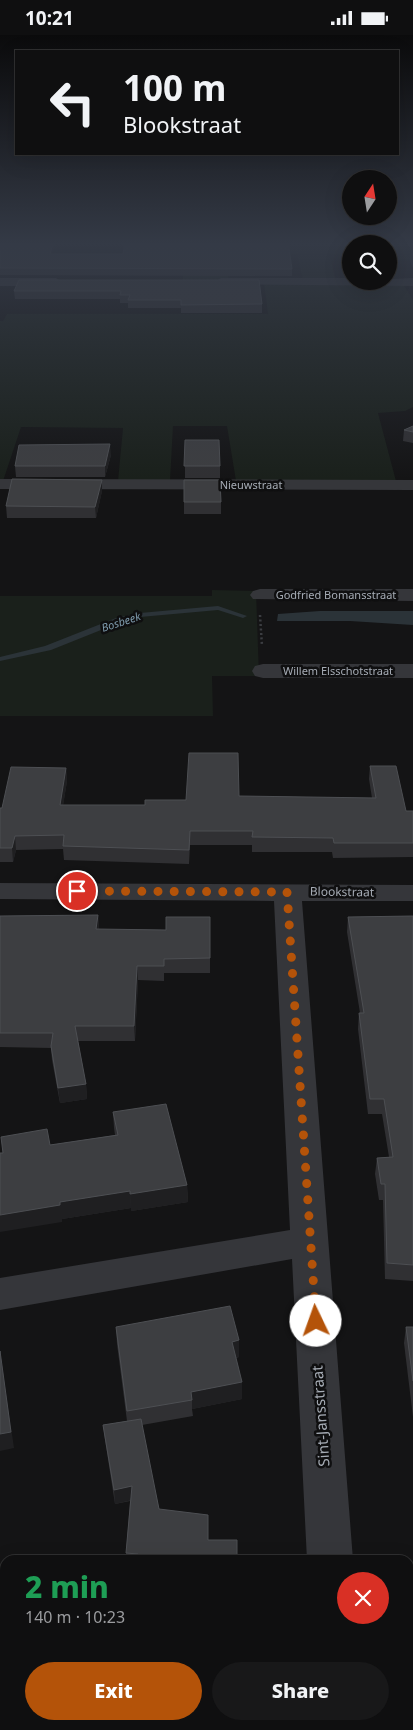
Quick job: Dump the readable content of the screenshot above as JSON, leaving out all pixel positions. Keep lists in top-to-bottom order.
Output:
{
  "streets": {
    "street": [
      "Nieuwstraat",
      "Godfried Bomansstraat",
      "Willem Elsschotstraat",
      "Blookstraat",
      "Sint-Jansstraat"
    ]
  },
  "crossings": [
    ["Blookstraat", "Sint-Jansstraat"]
  ],
  "water": ["Bosbeek"],
  "north": "top",
  "page": {
    "status": "10:21",
    "turn": ["100 m", "Blookstraat"],
    "heading": ["2 min", "140 m · 10:23"],
    "buttons": ["Exit", "Share"]
  }
}
